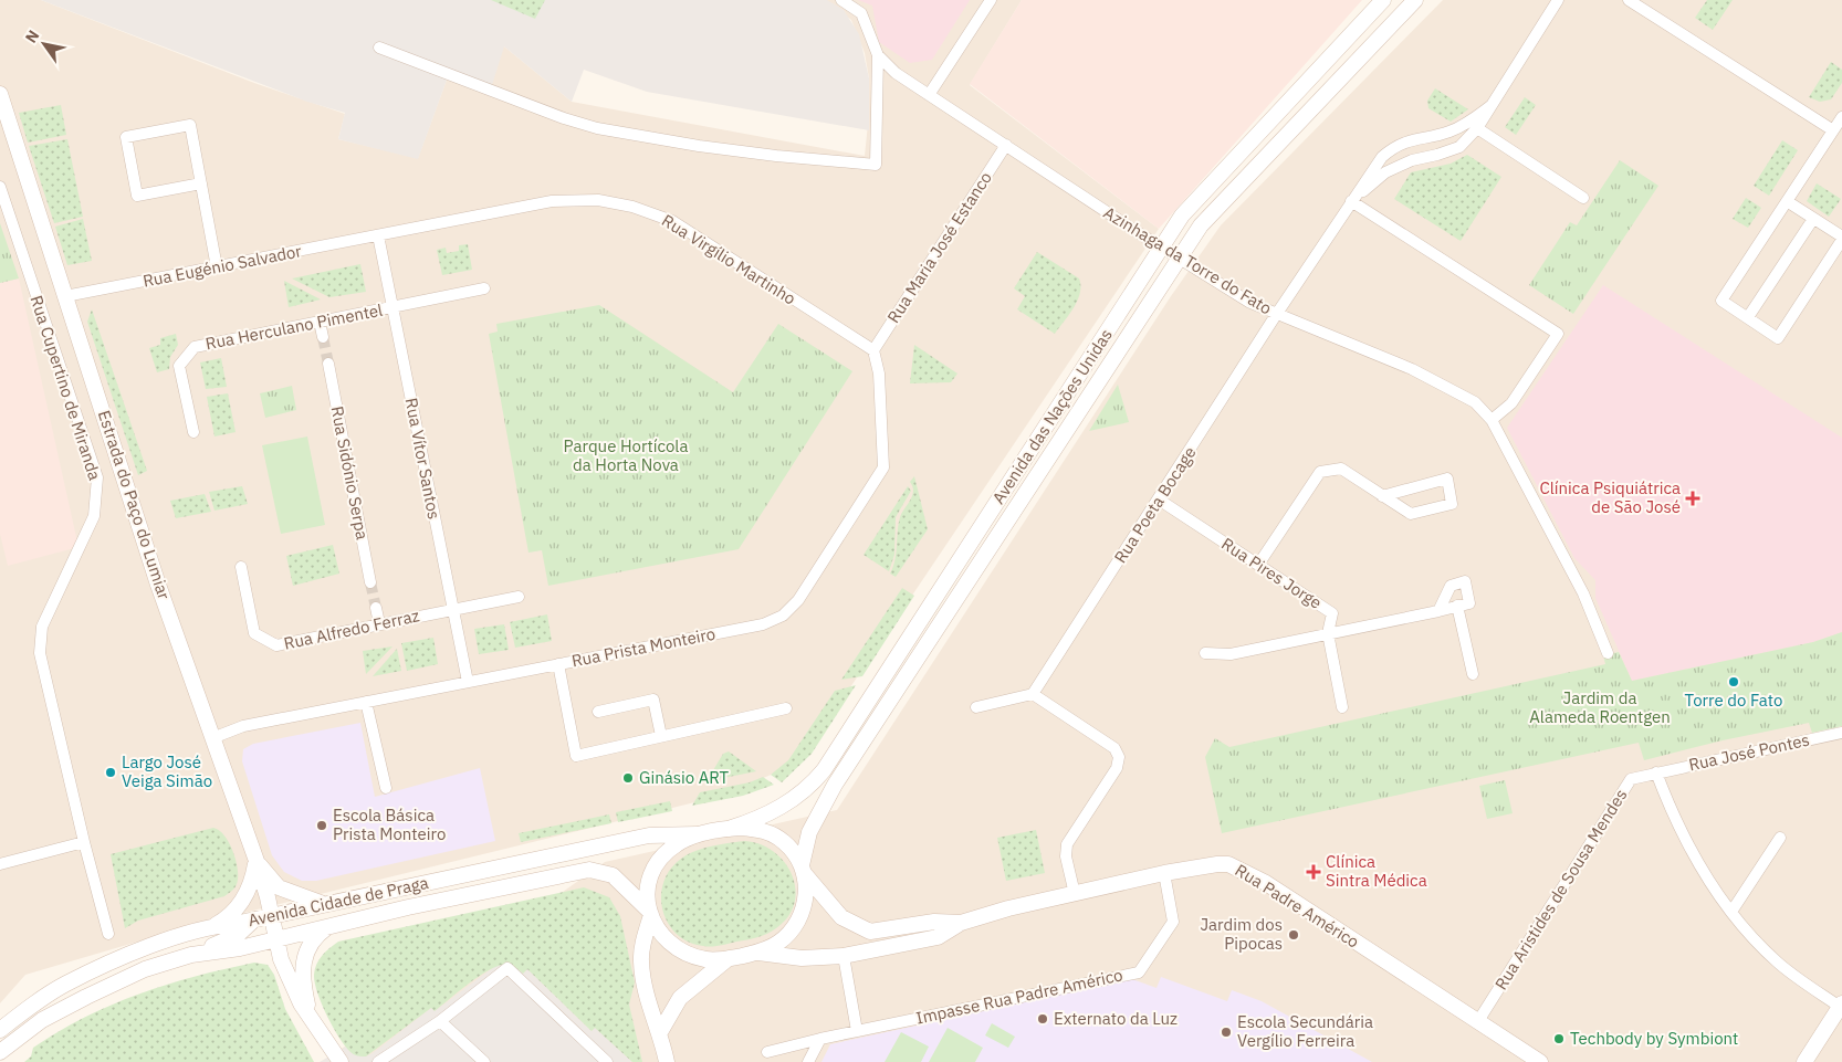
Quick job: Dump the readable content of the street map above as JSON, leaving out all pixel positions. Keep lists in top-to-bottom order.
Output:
{
  "streets": {
    "main road": [
      "Avenida das Nações Unidas",
      "Estrada do Paço do Lumiar",
      "Avenida Cidade de Praga",
      "Rua Padre Américo"
    ],
    "street": [
      "Rua Maria José Estanco",
      "Rua Virgílio Martinho",
      "Azinhaga da Torre do Fato",
      "Rua Eugénio Salvador",
      "Rua Herculano Pimentel",
      "Rua Cupertino de Miranda",
      "Rua Vítor Santos",
      "Rua Sidónio Serpa",
      "Rua Poeta Bocage",
      "Rua Pires Jorge",
      "Rua Alfredo Ferraz",
      "Rua Prista Monteiro",
      "Rua José Pontes",
      "Rua Aristides de Sousa Mendes",
      "Impasse Rua Padre Américo"
    ]
  },
  "crossings": [
    ["Rua Maria José Estanco", "Rua Virgílio Martinho"],
    ["Rua Maria José Estanco", "Azinhaga da Torre do Fato"],
    ["Rua Maria José Estanco", "Rua Prista Monteiro"],
    ["Rua Virgílio Martinho", "Rua Eugénio Salvador"],
    ["Rua Virgílio Martinho", "Rua Vítor Santos"],
    ["Rua Virgílio Martinho", "Rua Prista Monteiro"],
    ["Azinhaga da Torre do Fato", "Avenida das Nações Unidas"],
    ["Azinhaga da Torre do Fato", "Rua Poeta Bocage"],
    ["Rua Eugénio Salvador", "Rua Vítor Santos"],
    ["Rua Eugénio Salvador", "Estrada do Paço do Lumiar"],
    ["Rua Herculano Pimentel", "Rua Vítor Santos"],
    ["Avenida das Nações Unidas", "Avenida Cidade de Praga"],
    ["Avenida das Nações Unidas", "Rua Padre Américo"],
    ["Rua Vítor Santos", "Rua Alfredo Ferraz"],
    ["Rua Vítor Santos", "Rua Prista Monteiro"],
    ["Estrada do Paço do Lumiar", "Rua Prista Monteiro"],
    ["Estrada do Paço do Lumiar", "Avenida Cidade de Praga"],
    ["Rua Poeta Bocage", "Rua Pires Jorge"],
    ["Rua José Pontes", "Rua Aristides de Sousa Mendes"],
    ["Rua Aristides de Sousa Mendes", "Rua Padre Américo"],
    ["Avenida Cidade de Praga", "Rua Padre Américo"],
    ["Rua Padre Américo", "Impasse Rua Padre Américo"]
  ],
  "parks": ["Parque Hortícola da Horta Nova", "Jardim da Alameda Roentgen"],
  "places": {
    "health": ["Clínica Psiquiátrica de São José", "Clínica Sintra Médica"],
    "other": [
      "Torre do Fato",
      "Largo José Veiga Simão",
      "Ginásio ART",
      "Escola Básica Prista Monteiro",
      "Jardim dos Pipocas",
      "Externato da Luz",
      "Escola Secundária Vergílio Ferreira",
      "Techbody by Symbiont"
    ]
  },
  "north": "top left"
}
